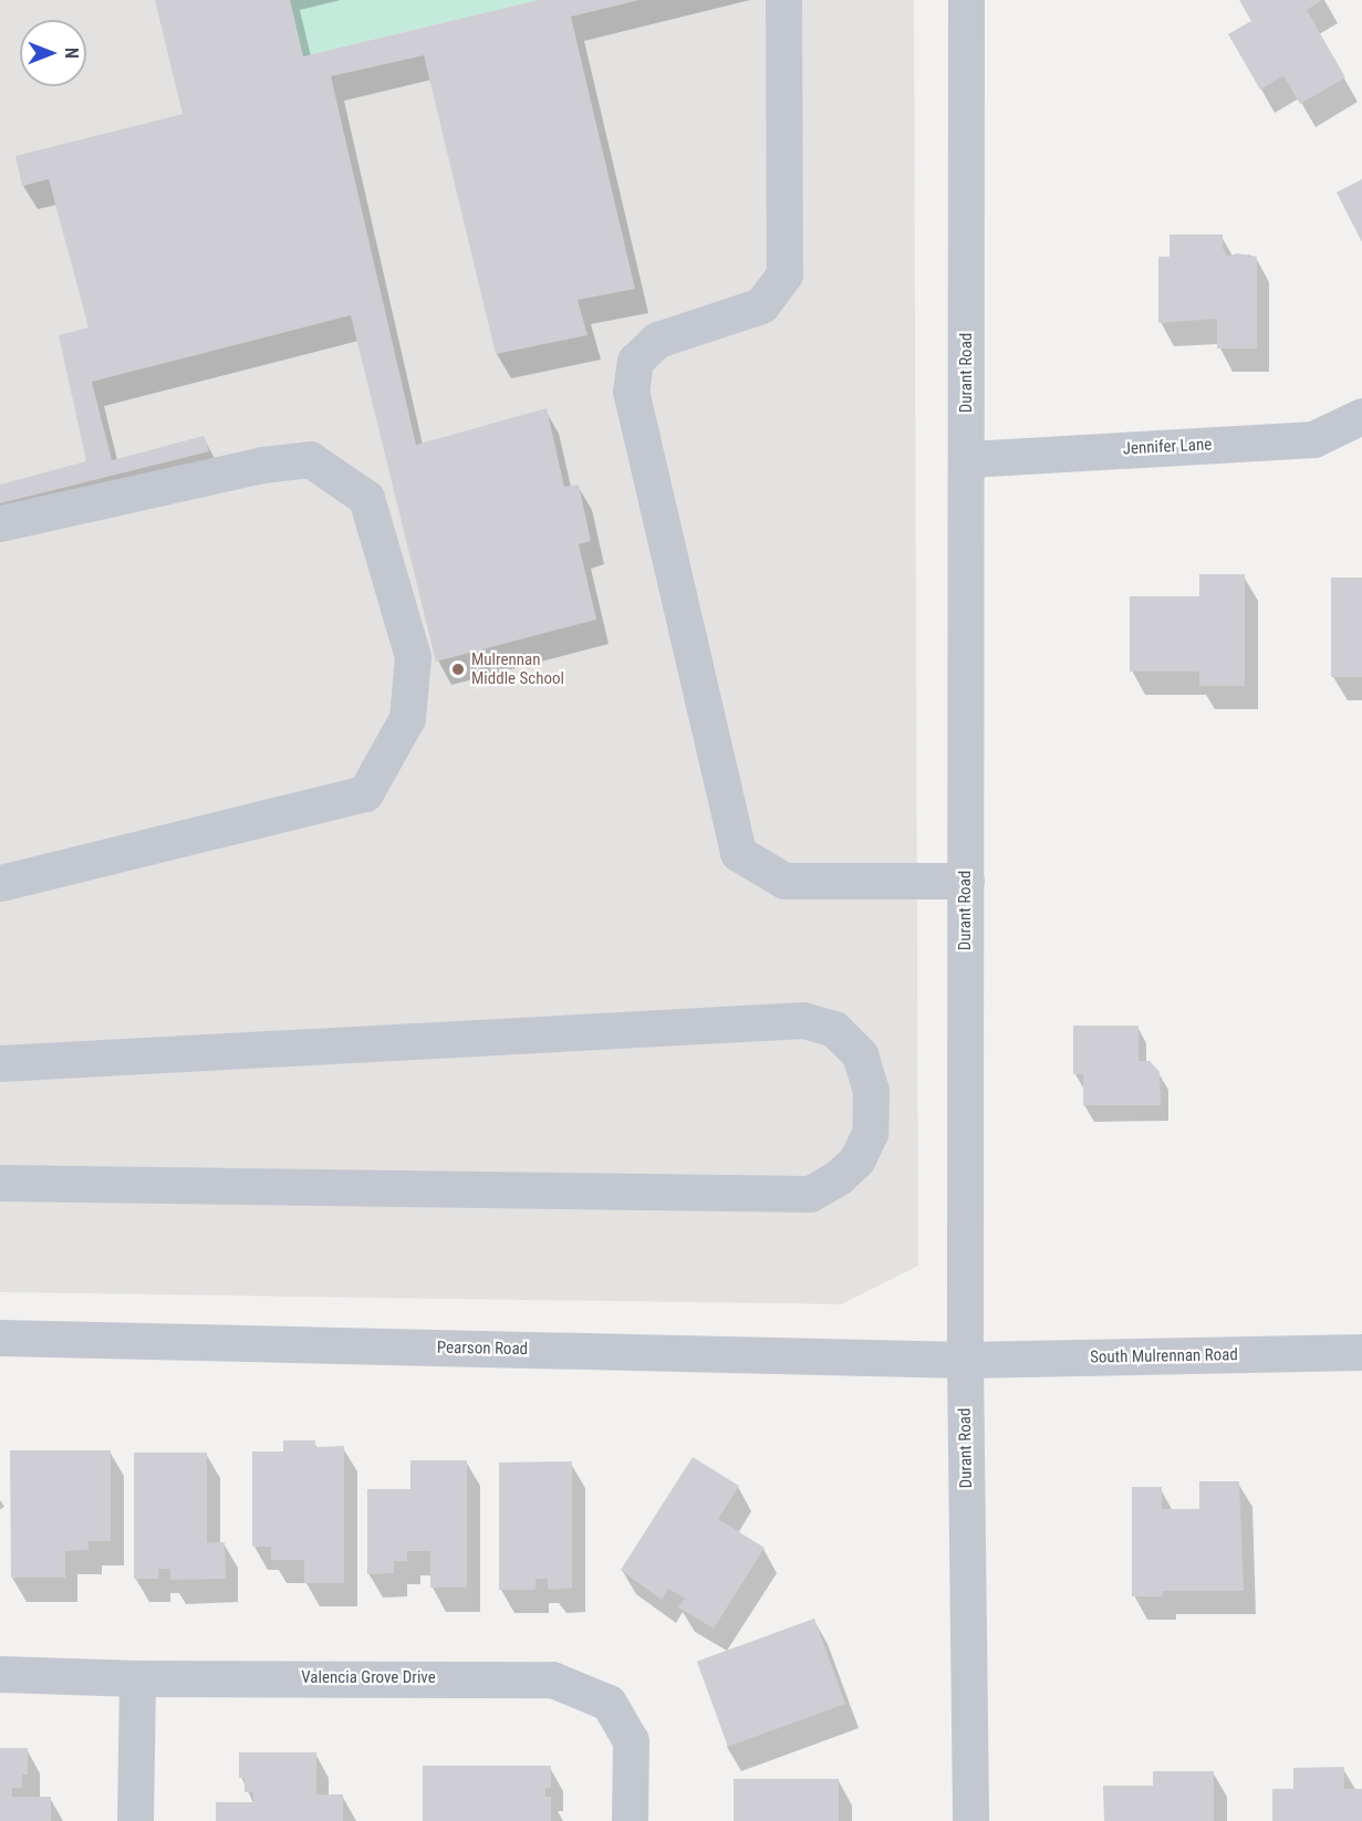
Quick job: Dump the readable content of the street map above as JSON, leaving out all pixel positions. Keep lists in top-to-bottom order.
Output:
{
  "streets": {
    "street": [
      "Durant Road",
      "Jennifer Lane",
      "Pearson Road",
      "South Mulrennan Road",
      "Valencia Grove Drive"
    ]
  },
  "crossings": [
    ["Durant Road", "Jennifer Lane"],
    ["Durant Road", "Pearson Road"],
    ["Durant Road", "South Mulrennan Road"],
    ["Pearson Road", "South Mulrennan Road"]
  ],
  "places": ["Mulrennan Middle School"],
  "north": "right"
}
